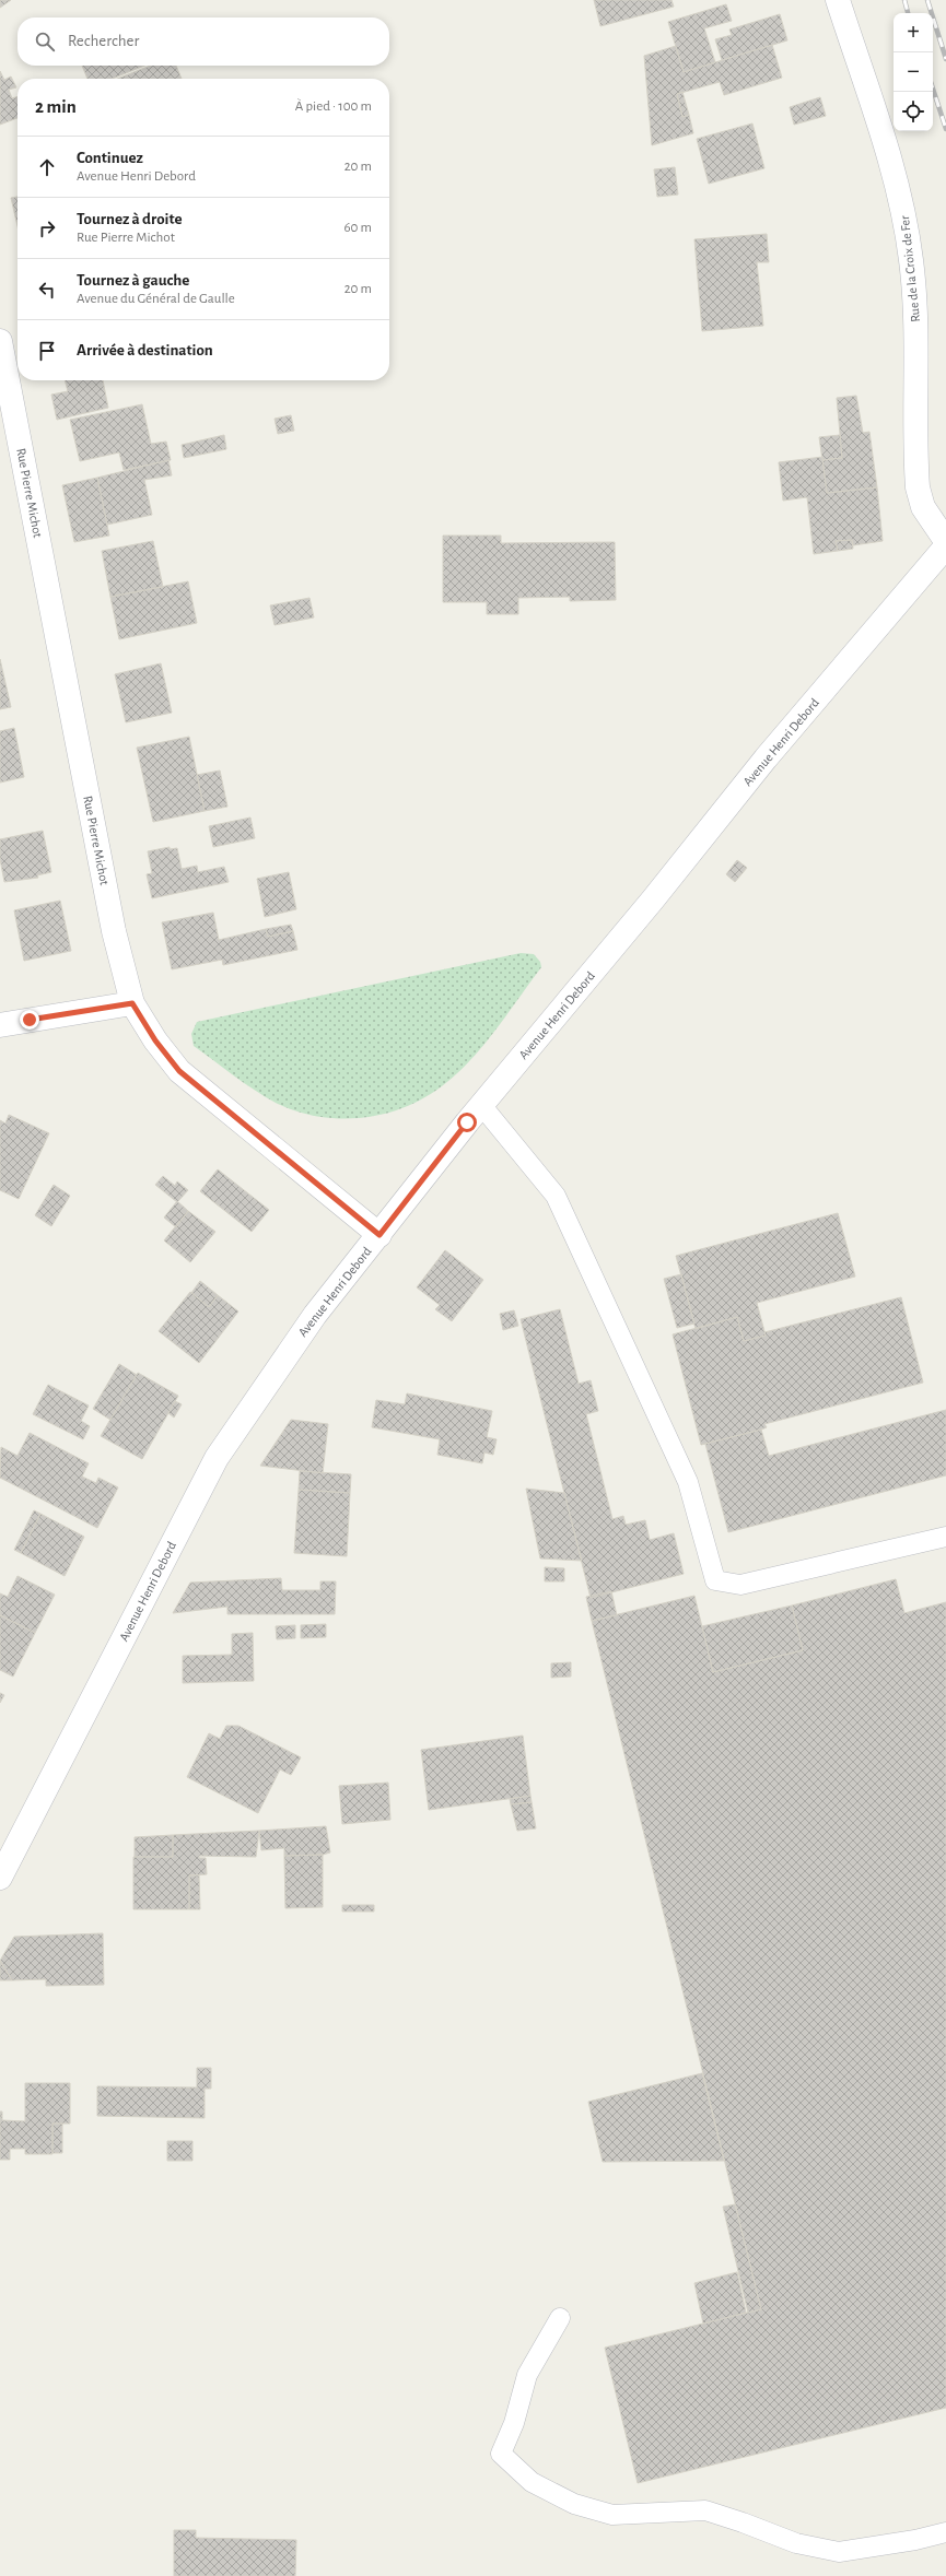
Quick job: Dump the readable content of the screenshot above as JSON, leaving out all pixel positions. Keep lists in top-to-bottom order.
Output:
{
  "streets": {
    "street": ["Rue de la Croix de Fer", "Rue Pierre Michot", "Avenue Henri Debord"]
  },
  "crossings": [
    ["Rue Pierre Michot", "Avenue Henri Debord"]
  ],
  "page": {
    "map_buttons": ["+", "−"],
    "search": "Rechercher",
    "heading": ["2 min", "À pied · 100 m"],
    "list": [
      ["Continuez", "Avenue Henri Debord", "20 m"],
      ["Tournez à droite", "Rue Pierre Michot", "60 m"],
      ["Tournez à gauche", "Avenue du Général de Gaulle", "20 m"],
      "Arrivée à destination"
    ]
  }
}
